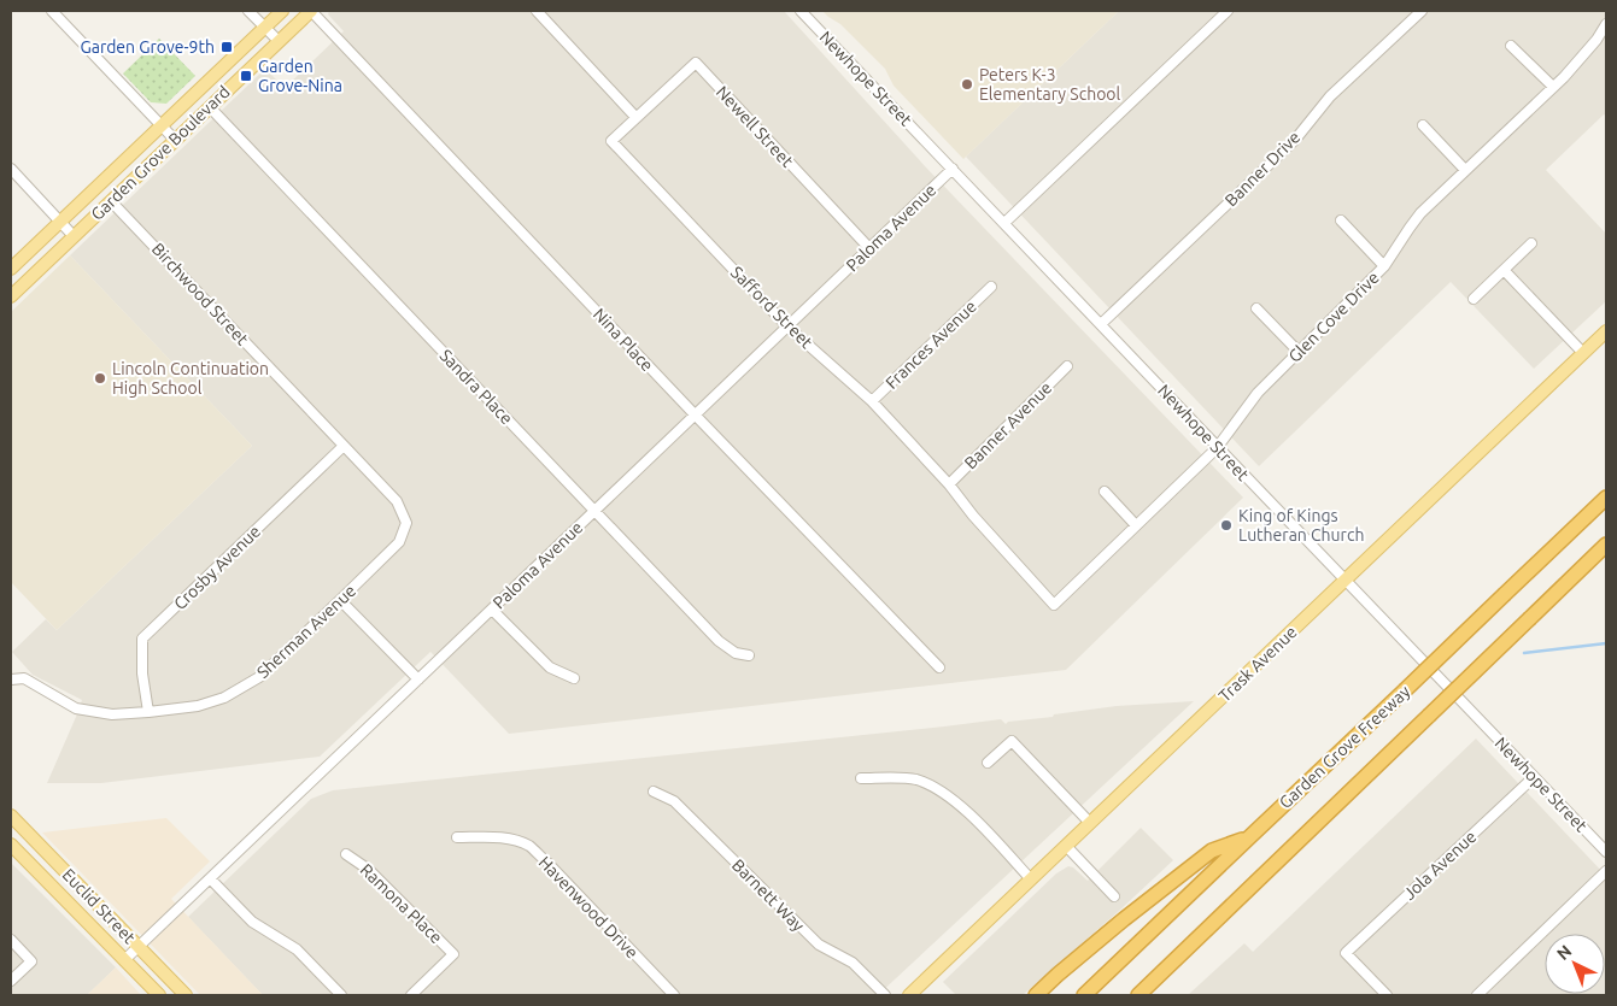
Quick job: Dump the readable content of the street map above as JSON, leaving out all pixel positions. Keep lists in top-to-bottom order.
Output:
{
  "streets": {
    "highway": ["Garden Grove Freeway"],
    "main road": ["Garden Grove Boulevard", "Trask Avenue", "Euclid Street"],
    "street": [
      "Newhope Street",
      "Newell Street",
      "Banner Drive",
      "Paloma Avenue",
      "Birchwood Street",
      "Safford Street",
      "Glen Cove Drive",
      "Nina Place",
      "Frances Avenue",
      "Sandra Place",
      "Banner Avenue",
      "Crosby Avenue",
      "Sherman Avenue",
      "Jola Avenue",
      "Barnett Way",
      "Ramona Place",
      "Havenwood Drive"
    ]
  },
  "crossings": [
    ["Newhope Street", "Banner Drive"],
    ["Newhope Street", "Paloma Avenue"],
    ["Newhope Street", "Glen Cove Drive"],
    ["Newhope Street", "Trask Avenue"],
    ["Newhope Street", "Jola Avenue"],
    ["Newell Street", "Paloma Avenue"],
    ["Newell Street", "Safford Street"],
    ["Garden Grove Boulevard", "Birchwood Street"],
    ["Garden Grove Boulevard", "Nina Place"],
    ["Garden Grove Boulevard", "Sandra Place"],
    ["Paloma Avenue", "Safford Street"],
    ["Paloma Avenue", "Nina Place"],
    ["Paloma Avenue", "Sandra Place"],
    ["Paloma Avenue", "Euclid Street"],
    ["Birchwood Street", "Crosby Avenue"],
    ["Birchwood Street", "Sherman Avenue"],
    ["Safford Street", "Glen Cove Drive"],
    ["Safford Street", "Frances Avenue"],
    ["Safford Street", "Banner Avenue"],
    ["Crosby Avenue", "Sherman Avenue"]
  ],
  "places": {
    "transit": ["Garden Grove-9th", "Garden Grove-Nina"],
    "other": ["Peters K-3 Elementary School", "Lincoln Continuation High School", "King of Kings Lutheran Church"]
  },
  "north": "top left"
}
